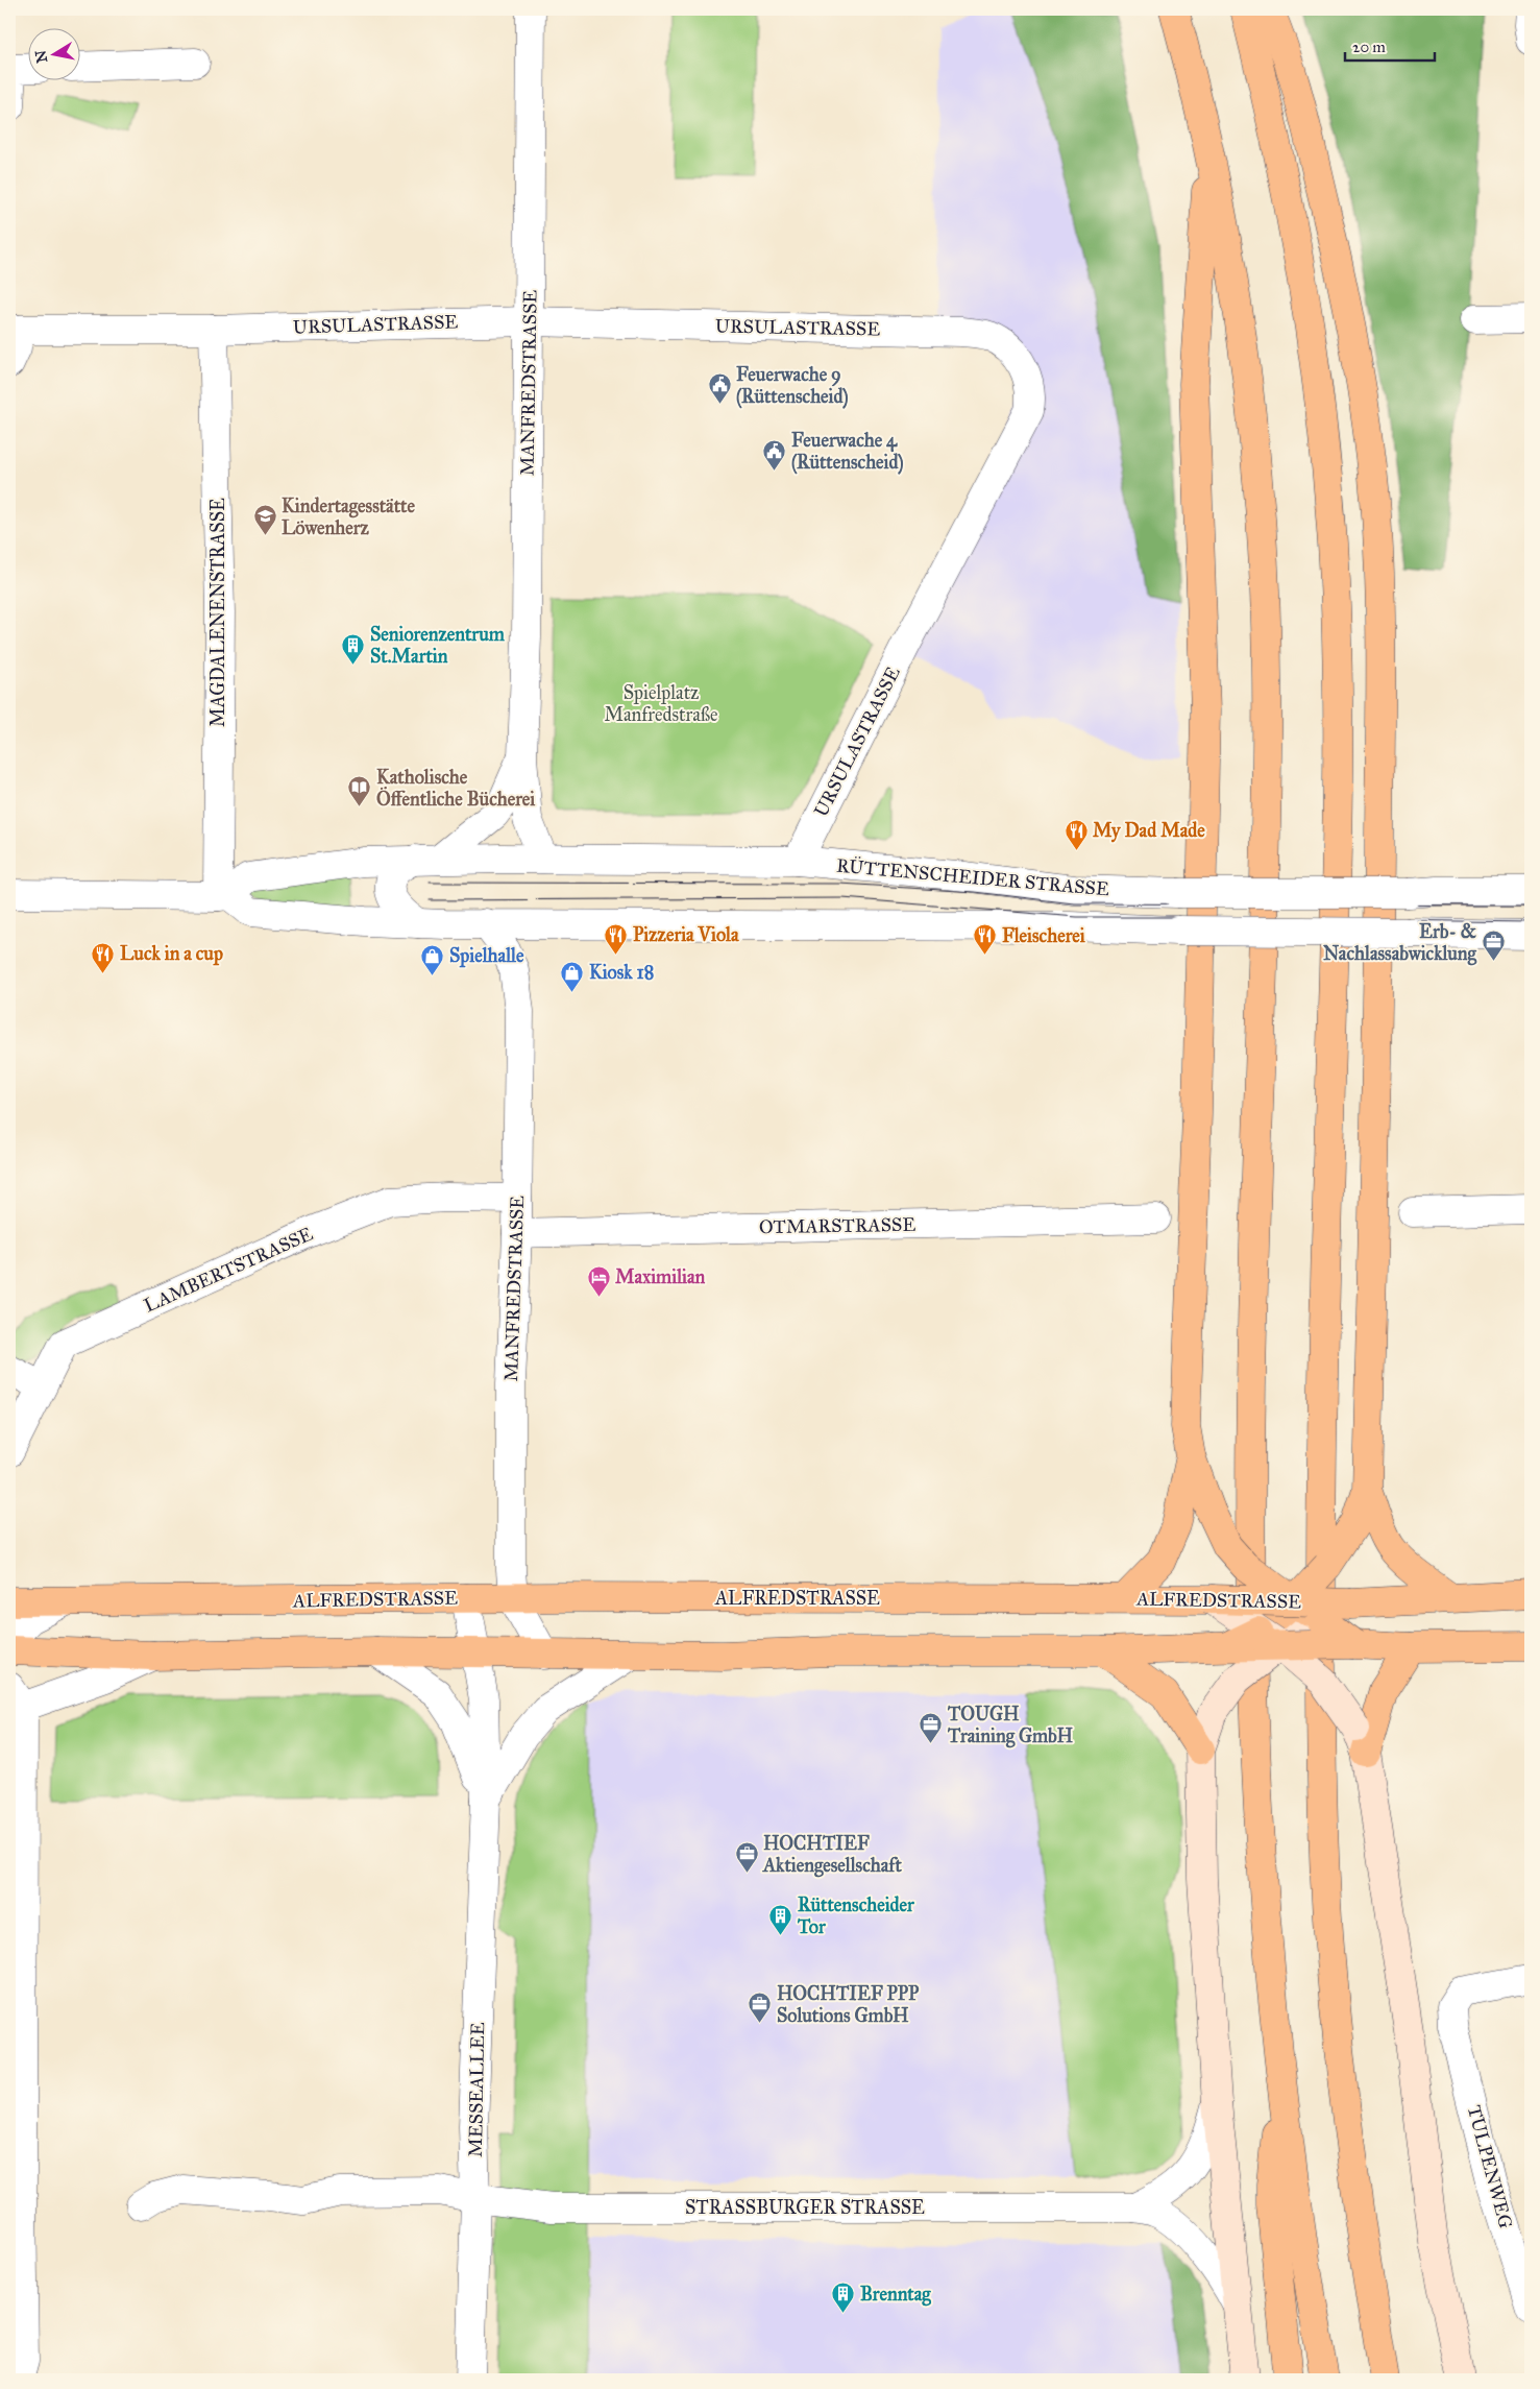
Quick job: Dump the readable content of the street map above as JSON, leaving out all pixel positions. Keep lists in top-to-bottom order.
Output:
{
  "streets": {
    "main road": ["ALFREDSTRASSE"],
    "street": [
      "URSULASTRASSE",
      "MANFREDSTRASSE",
      "MAGDALENENSTRASSE",
      "RÜTTENSCHEIDER STRASSE",
      "OTMARSTRASSE",
      "LAMBERTSTRASSE",
      "MESSEALLEE",
      "TULPENWEG",
      "STRASSBURGER STRASSE"
    ]
  },
  "crossings": [
    ["URSULASTRASSE", "MANFREDSTRASSE"],
    ["URSULASTRASSE", "MAGDALENENSTRASSE"],
    ["URSULASTRASSE", "RÜTTENSCHEIDER STRASSE"],
    ["MANFREDSTRASSE", "RÜTTENSCHEIDER STRASSE"],
    ["MANFREDSTRASSE", "OTMARSTRASSE"],
    ["MANFREDSTRASSE", "LAMBERTSTRASSE"],
    ["MANFREDSTRASSE", "ALFREDSTRASSE"],
    ["MAGDALENENSTRASSE", "RÜTTENSCHEIDER STRASSE"],
    ["ALFREDSTRASSE", "MESSEALLEE"],
    ["MESSEALLEE", "STRASSBURGER STRASSE"]
  ],
  "parks": ["Spielplatz Manfredstraße"],
  "places": {
    "public building": ["Feuerwache 9 (Rüttenscheid)", "Feuerwache 4 (Rüttenscheid)"],
    "school or university": ["Kindertagesstätte Löwenherz"],
    "building": ["Seniorenzentrum St.Martin", "Rüttenscheider Tor", "Brenntag"],
    "library": ["Katholische Öffentliche Bücherei"],
    "restaurant": [
      "My Dad Made",
      "Pizzeria Viola",
      "Fleischerei",
      "Luck in a cup"
    ],
    "office": [
      "Erb- & Nachlassabwicklung",
      "TOUGH Training GmbH",
      "HOCHTIEF Aktiengesellschaft",
      "HOCHTIEF PPP Solutions GmbH"
    ],
    "shop": ["Spielhalle", "Kiosk 18"],
    "hotel": ["Maximilian"]
  },
  "scale_bar": "20 m",
  "north": "left"
}
